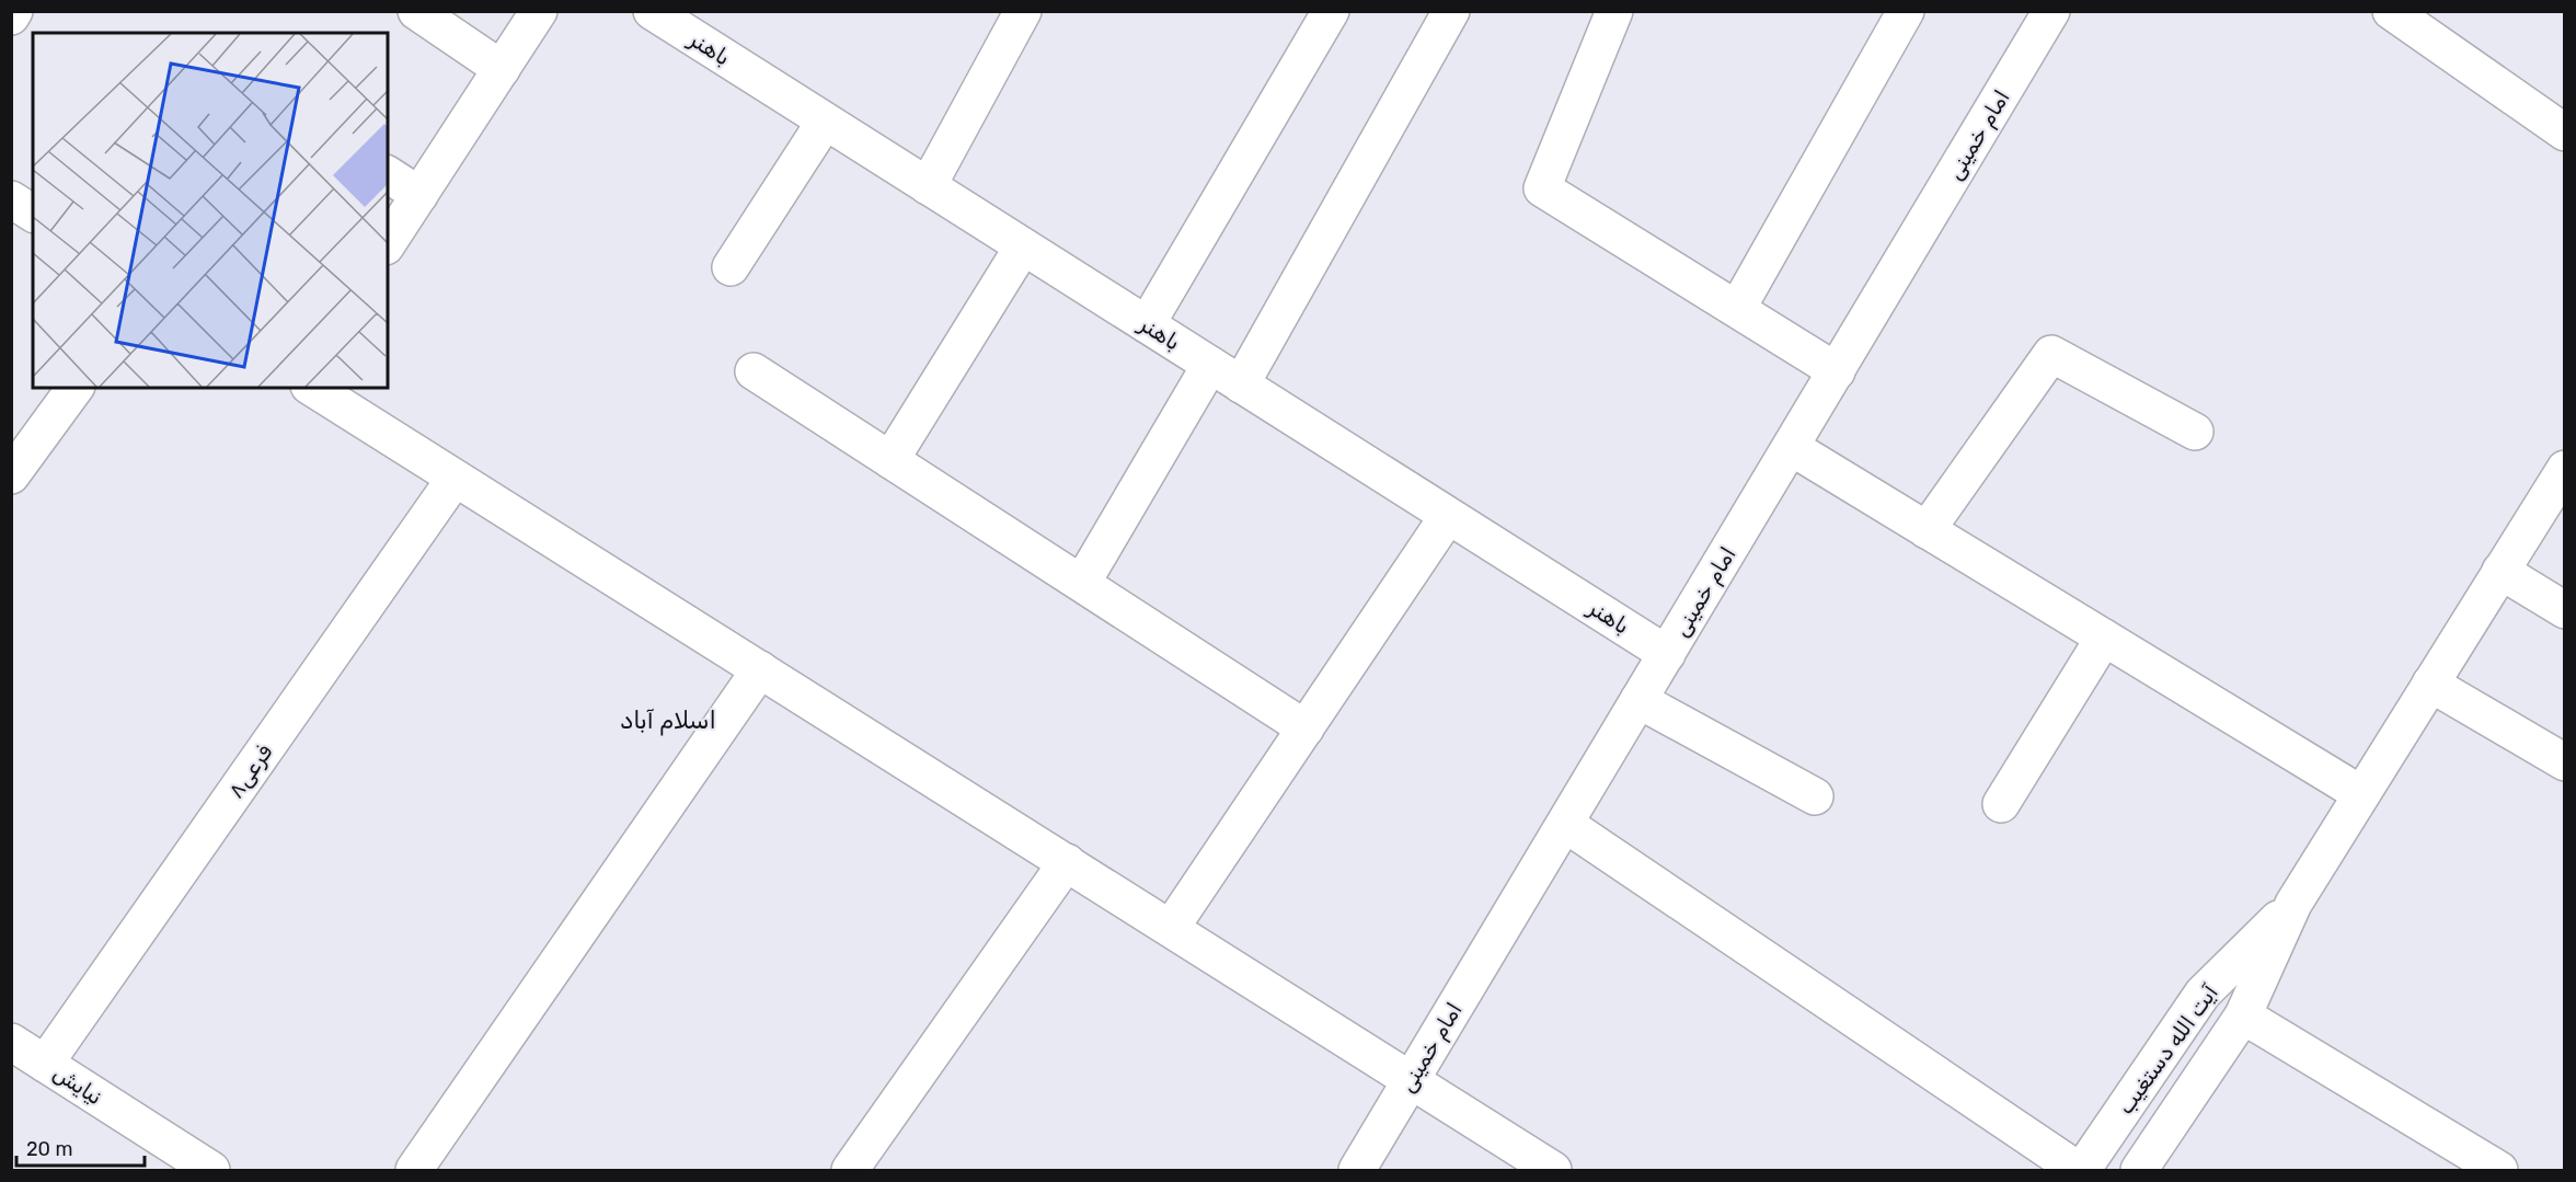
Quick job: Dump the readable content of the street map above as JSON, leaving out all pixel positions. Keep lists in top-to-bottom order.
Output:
{
  "streets": {
    "street": [
      "باهنر",
      "امام خمینی",
      "فرعی۸",
      "آیت الله دستغیب",
      "نیایش"
    ]
  },
  "crossings": [
    ["باهنر", "امام خمینی"],
    ["فرعی۸", "نیایش"]
  ],
  "districts": ["اسلام آباد"],
  "scale_bar": "20 m"
}
